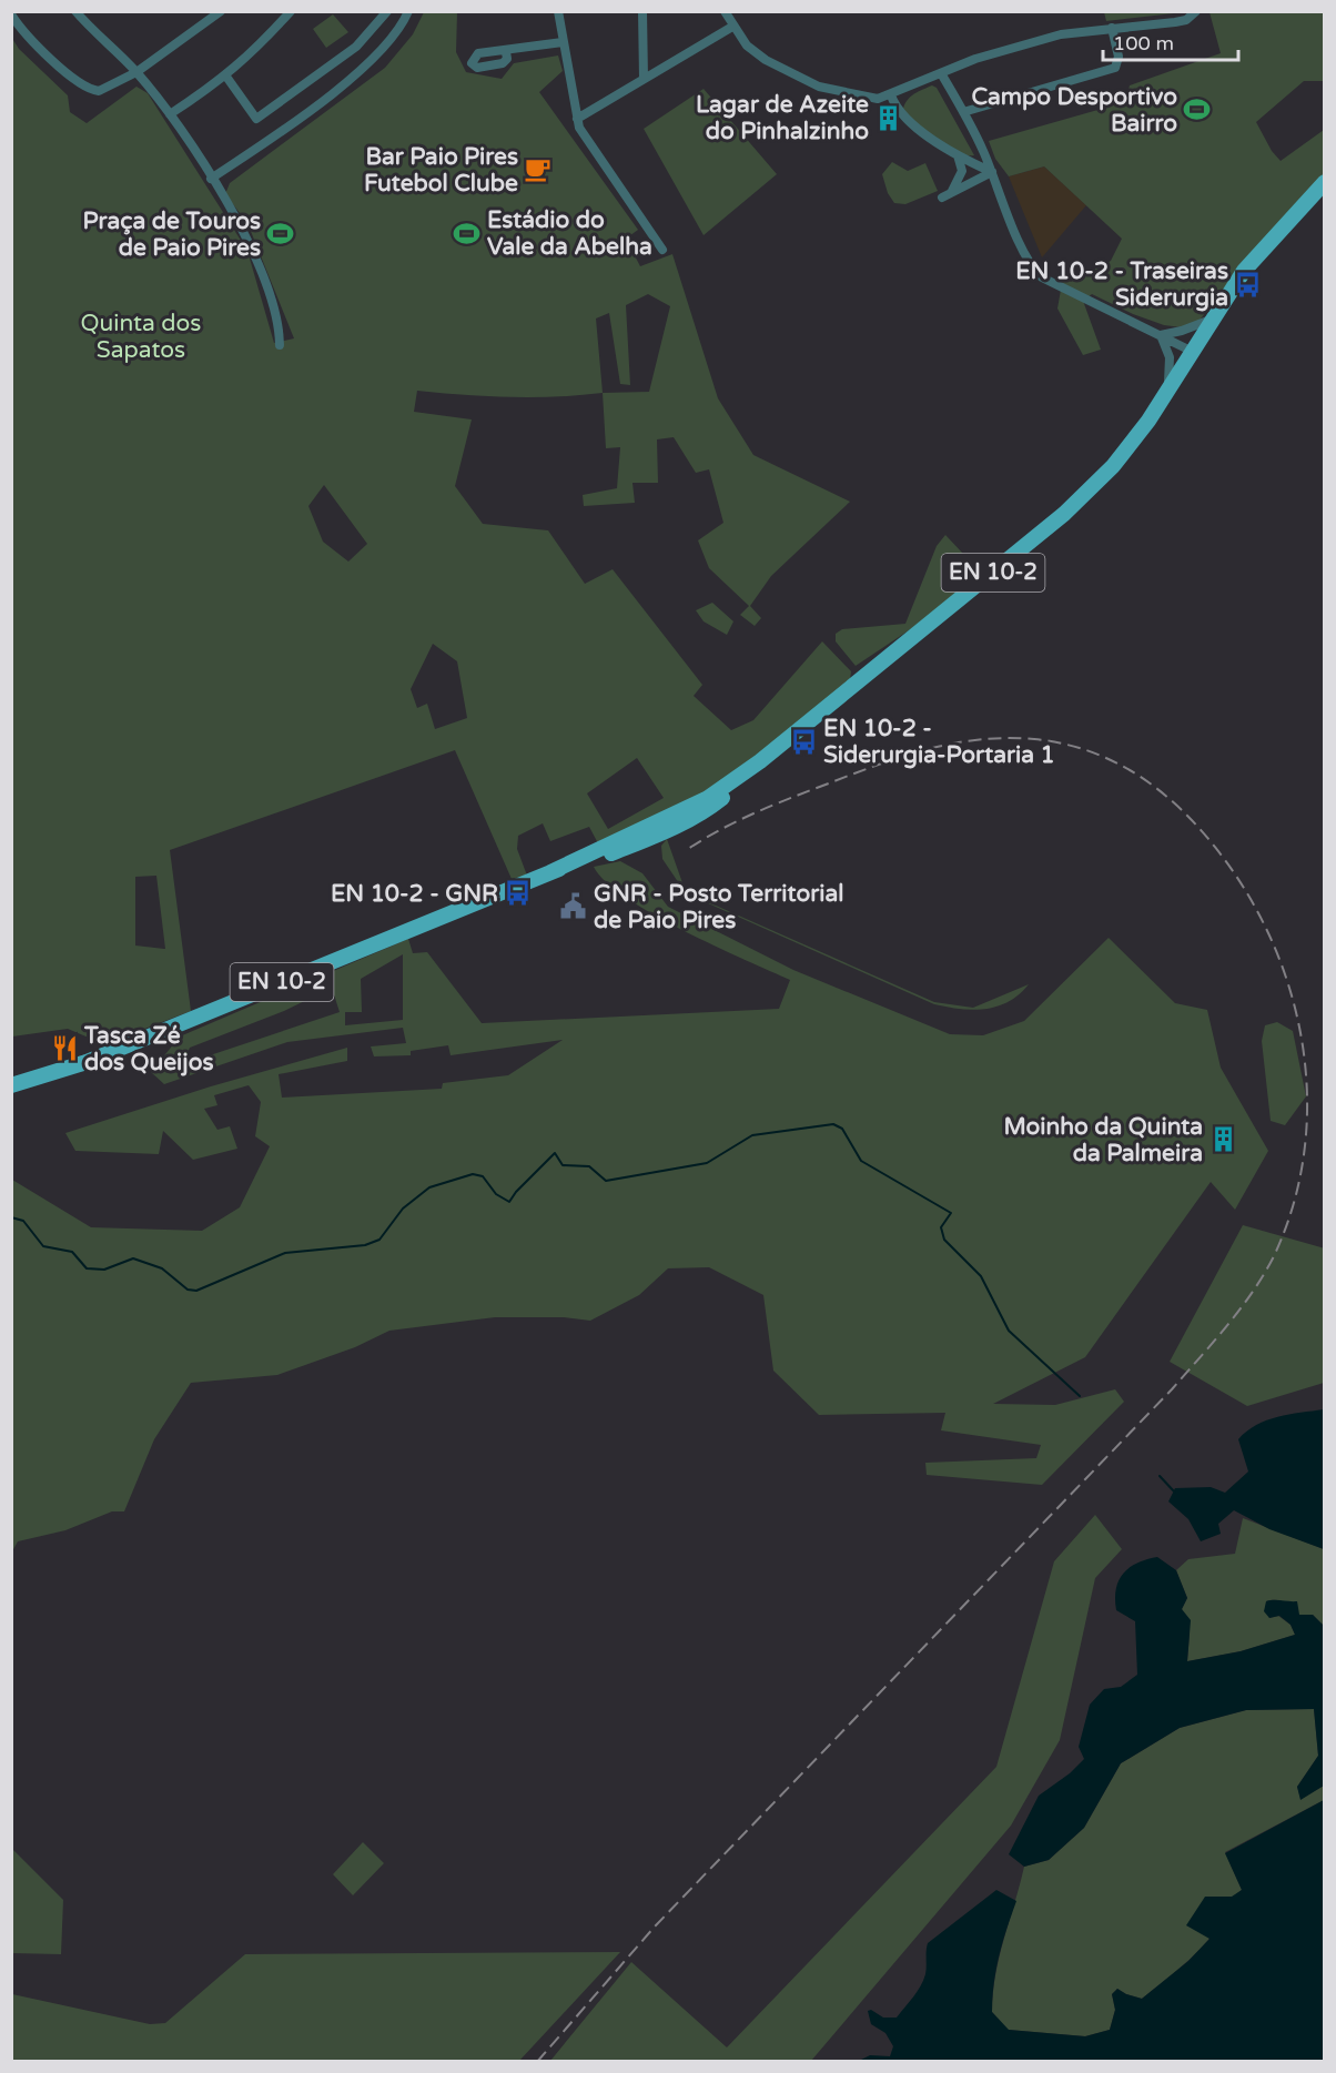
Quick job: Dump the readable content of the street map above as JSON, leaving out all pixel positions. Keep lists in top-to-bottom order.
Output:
{
  "streets": {
    "main road": ["EN 10-2"]
  },
  "parks": ["Quinta dos Sapatos"],
  "places": {
    "sports": ["Campo Desportivo Bairro", "Estádio do Vale da Abelha", "Praça de Touros de Paio Pires"],
    "building": ["Lagar de Azeite do Pinhalzinho", "Moinho da Quinta da Palmeira"],
    "cafe": ["Bar Paio Pires Futebol Clube"],
    "bus stop": ["EN 10-2 - Traseiras Siderurgia", "EN 10-2 - Siderurgia-Portaria 1", "EN 10-2 - GNR"],
    "public building": ["GNR - Posto Territorial de Paio Pires"],
    "restaurant": ["Tasca Zé dos Queijos"]
  },
  "scale_bar": "100 m"
}
